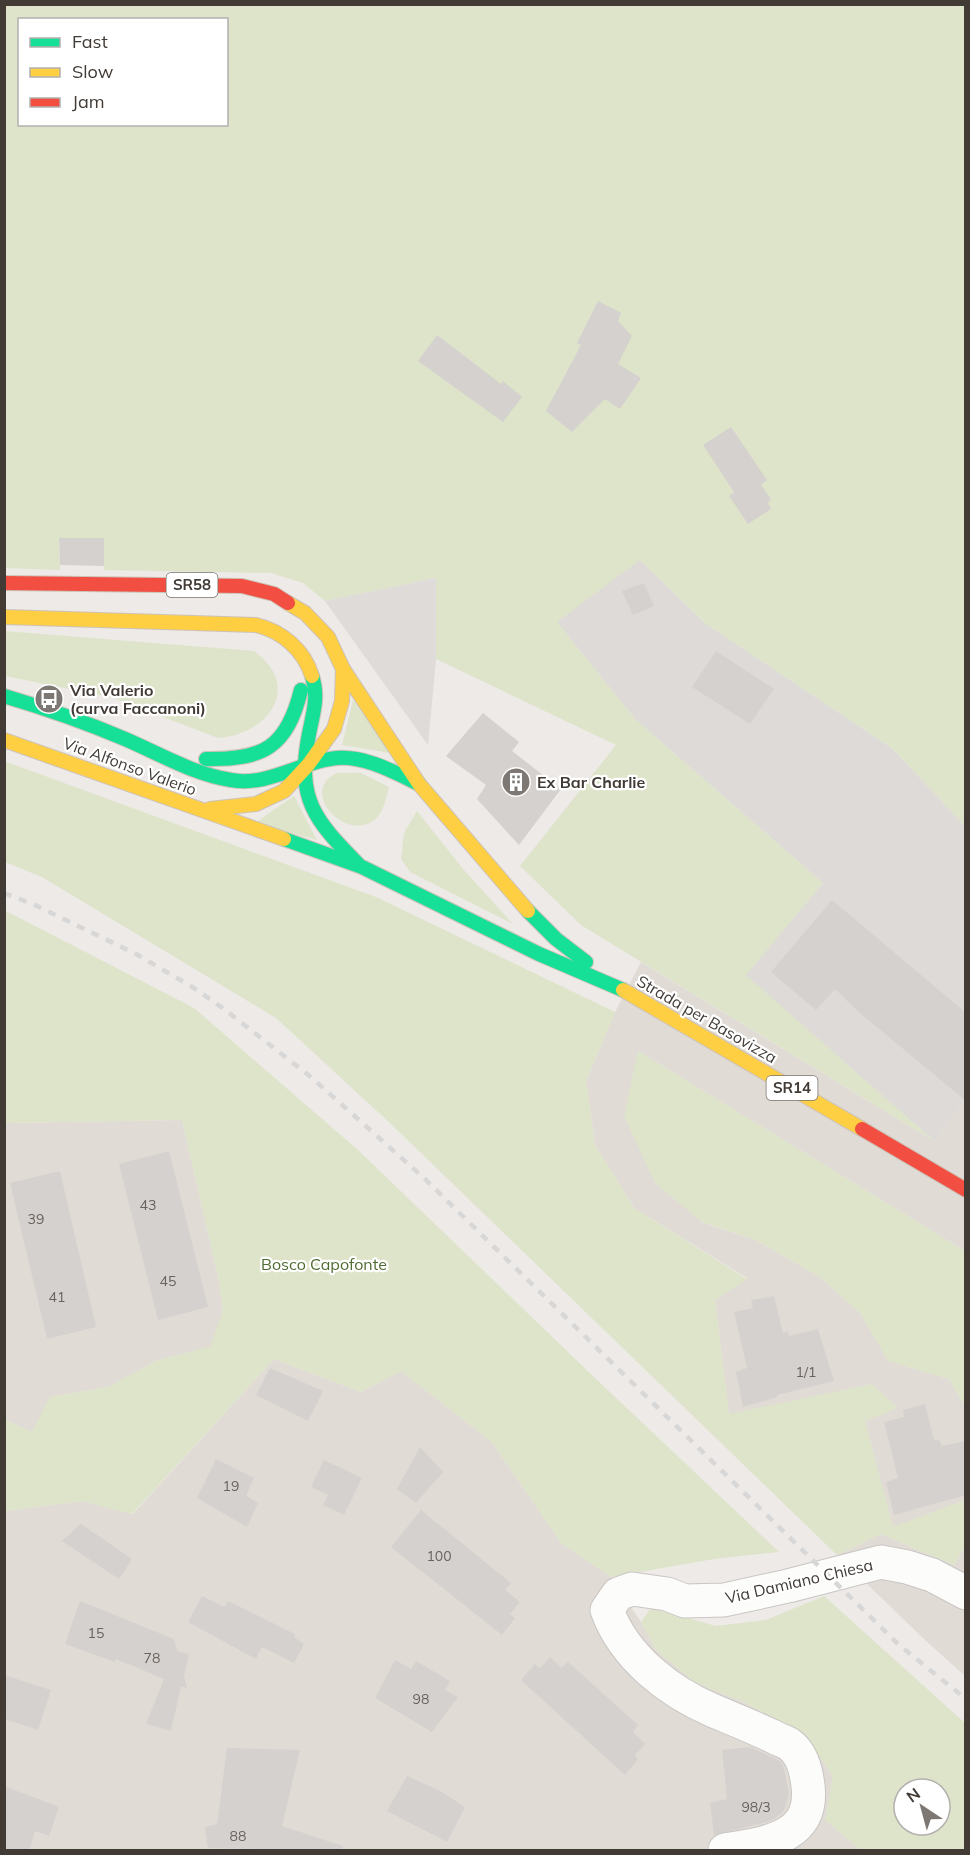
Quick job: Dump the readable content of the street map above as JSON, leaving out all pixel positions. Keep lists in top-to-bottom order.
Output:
{
  "streets": {
    "main road": [
      "SR58",
      "Via Alfonso Valerio",
      "Strada per Basovizza",
      "SR14"
    ],
    "street": ["Via Damiano Chiesa"]
  },
  "crossings": [
    ["SR58", "Strada per Basovizza"],
    ["Via Alfonso Valerio", "Strada per Basovizza"]
  ],
  "parks": ["Bosco Capofonte"],
  "places": {
    "bus stop": ["Via Valerio (curva Faccanoni)"],
    "building": ["Ex Bar Charlie"]
  },
  "house_numbers": [
    "43",
    "39",
    "45",
    "41",
    "1/1",
    "19",
    "100",
    "15",
    "78",
    "98",
    "98/3",
    "88"
  ],
  "legend": ["Fast", "Slow", "Jam"],
  "north": "top left"
}
